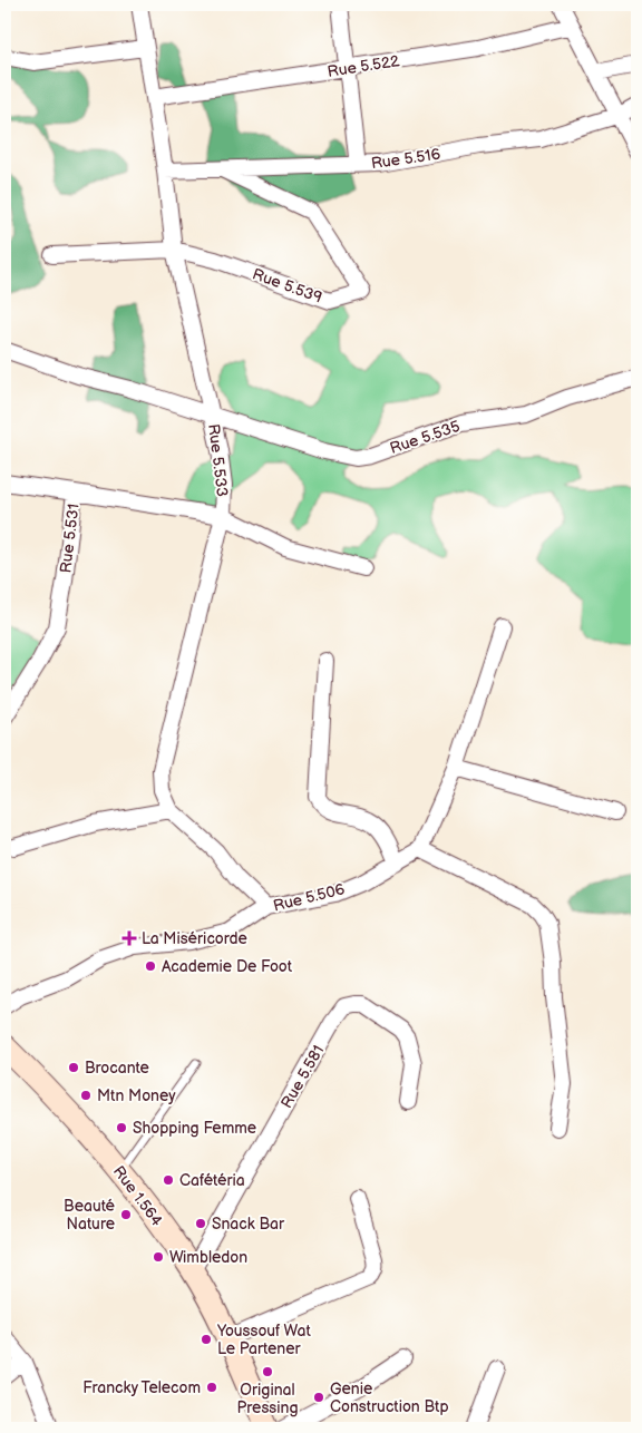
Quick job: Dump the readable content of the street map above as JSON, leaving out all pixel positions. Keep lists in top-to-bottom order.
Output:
{
  "streets": {
    "main road": ["Rue 1.564"],
    "street": [
      "Rue 5.522",
      "Rue 5.516",
      "Rue 5.539",
      "Rue 5.535",
      "Rue 5.533",
      "Rue 5.531",
      "Rue 5.506",
      "Rue 5.581"
    ]
  },
  "crossings": [
    ["Rue 5.522", "Rue 5.533"],
    ["Rue 5.516", "Rue 5.539"],
    ["Rue 5.516", "Rue 5.533"],
    ["Rue 5.539", "Rue 5.533"],
    ["Rue 5.535", "Rue 5.533"],
    ["Rue 5.533", "Rue 5.531"],
    ["Rue 5.581", "Rue 1.564"]
  ],
  "places": {
    "health": ["La Miséricorde"],
    "other": [
      "Academie De Foot",
      "Brocante",
      "Mtn Money",
      "Shopping Femme",
      "Cafétéria",
      "Beauté Nature",
      "Snack Bar",
      "Wimbledon",
      "Youssouf Wat Le Partener",
      "Original Pressing",
      "Francky Telecom",
      "Genie Construction Btp"
    ]
  }
}
